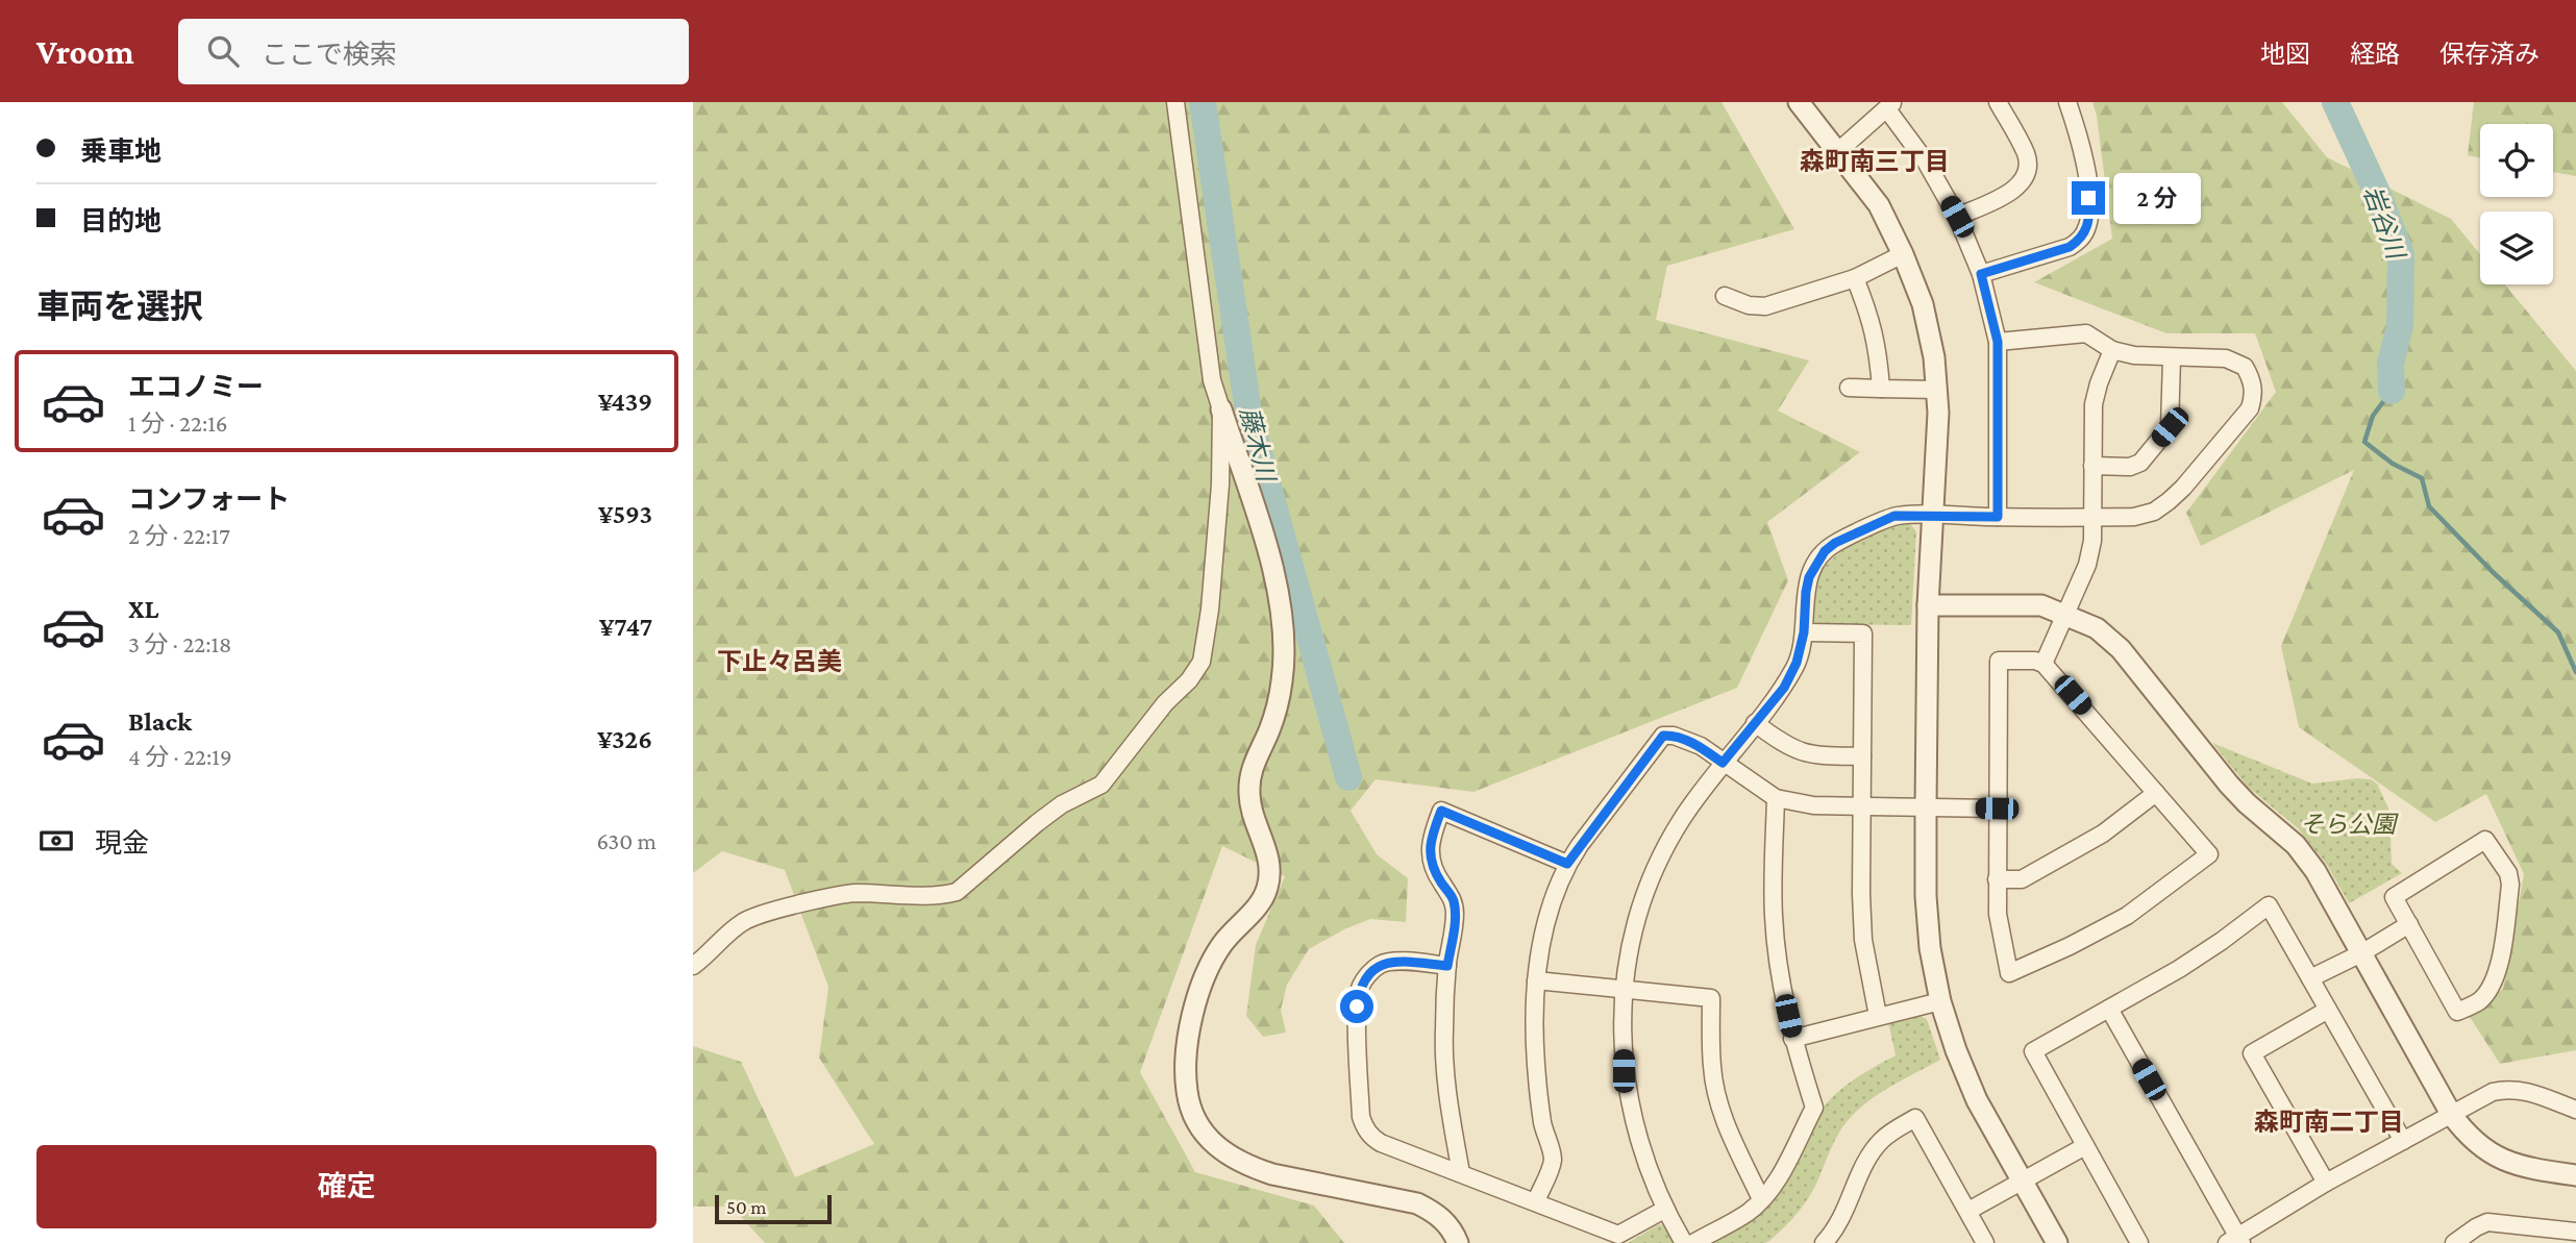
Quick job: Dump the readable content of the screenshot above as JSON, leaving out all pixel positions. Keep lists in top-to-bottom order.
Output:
{
  "districts": ["森町南三丁目", "下止々呂美", "森町南二丁目"],
  "water": ["岩谷川", "藤木川"],
  "parks": ["そら公園"],
  "scale_bar": "50 m",
  "page": {
    "header": "Vroom",
    "search": "ここで検索",
    "nav": ["地図", "経路", "保存済み"],
    "banner": ["乗車地", "目的地"],
    "bubble": "2 分",
    "heading": "車両を選択",
    "list": [
      {
        "name": "エコノミー",
        "note": "1 分 · 22:16",
        "value": "¥439"
      },
      {
        "name": "コンフォート",
        "note": "2 分 · 22:17",
        "value": "¥593"
      },
      {
        "name": "XL",
        "note": "3 分 · 22:18",
        "value": "¥747"
      },
      {
        "name": "Black",
        "note": "4 分 · 22:19",
        "value": "¥326"
      }
    ],
    "pay": ["現金", "630 m"],
    "buttons": "確定",
    "scale": "50 m"
  }
}
